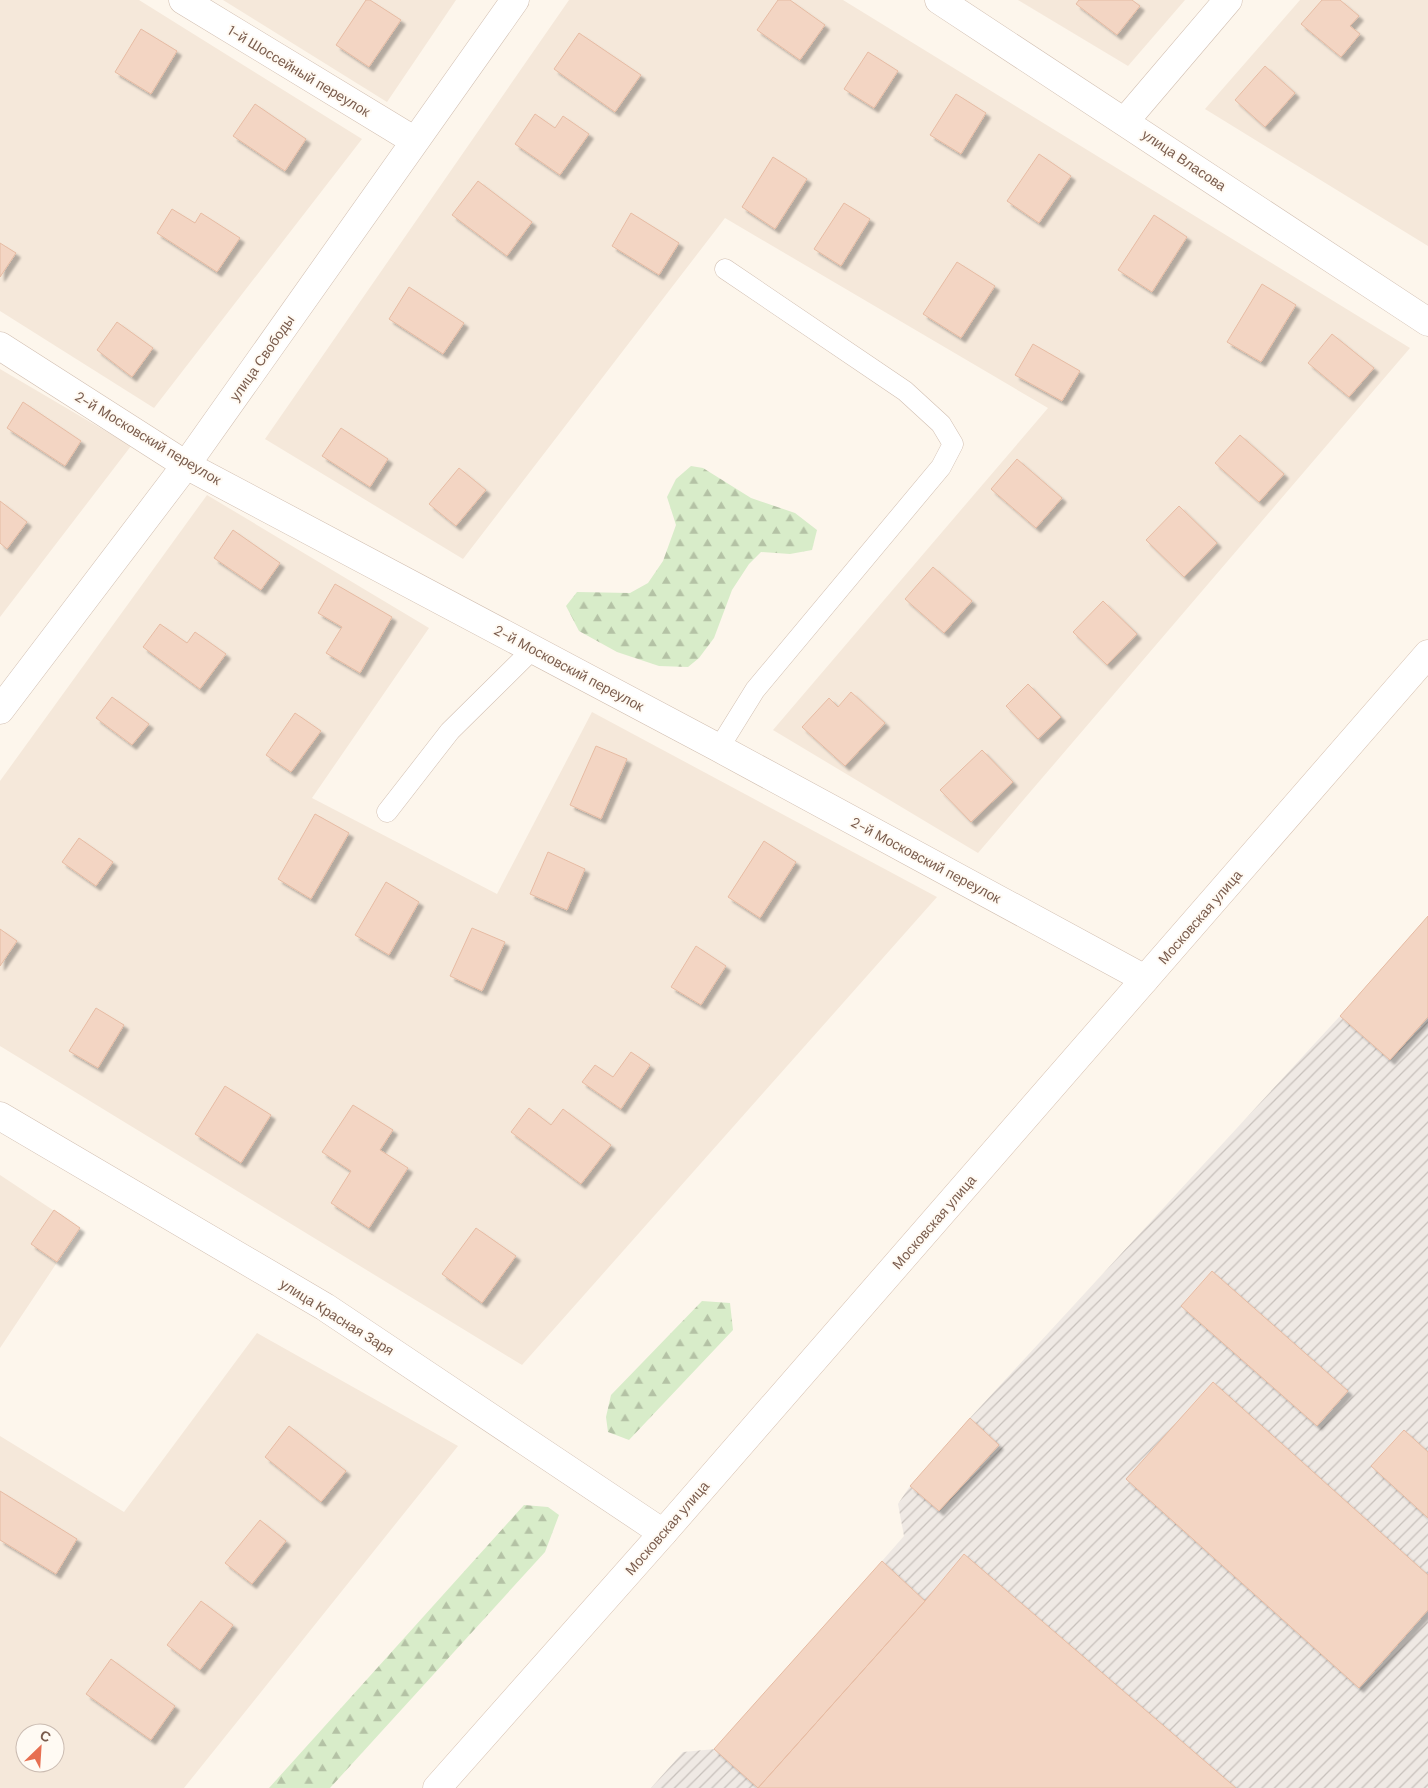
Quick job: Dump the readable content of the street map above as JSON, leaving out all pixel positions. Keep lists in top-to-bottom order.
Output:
{
  "streets": {
    "street": [
      "1-й Шоссейный переулок",
      "улица Власова",
      "улица Свободы",
      "2-й Московский переулок",
      "Московская улица",
      "улица Красная Заря"
    ]
  },
  "crossings": [
    ["1-й Шоссейный переулок", "улица Свободы"],
    ["улица Свободы", "2-й Московский переулок"],
    ["2-й Московский переулок", "Московская улица"],
    ["Московская улица", "улица Красная Заря"]
  ],
  "north": "top right"
}
